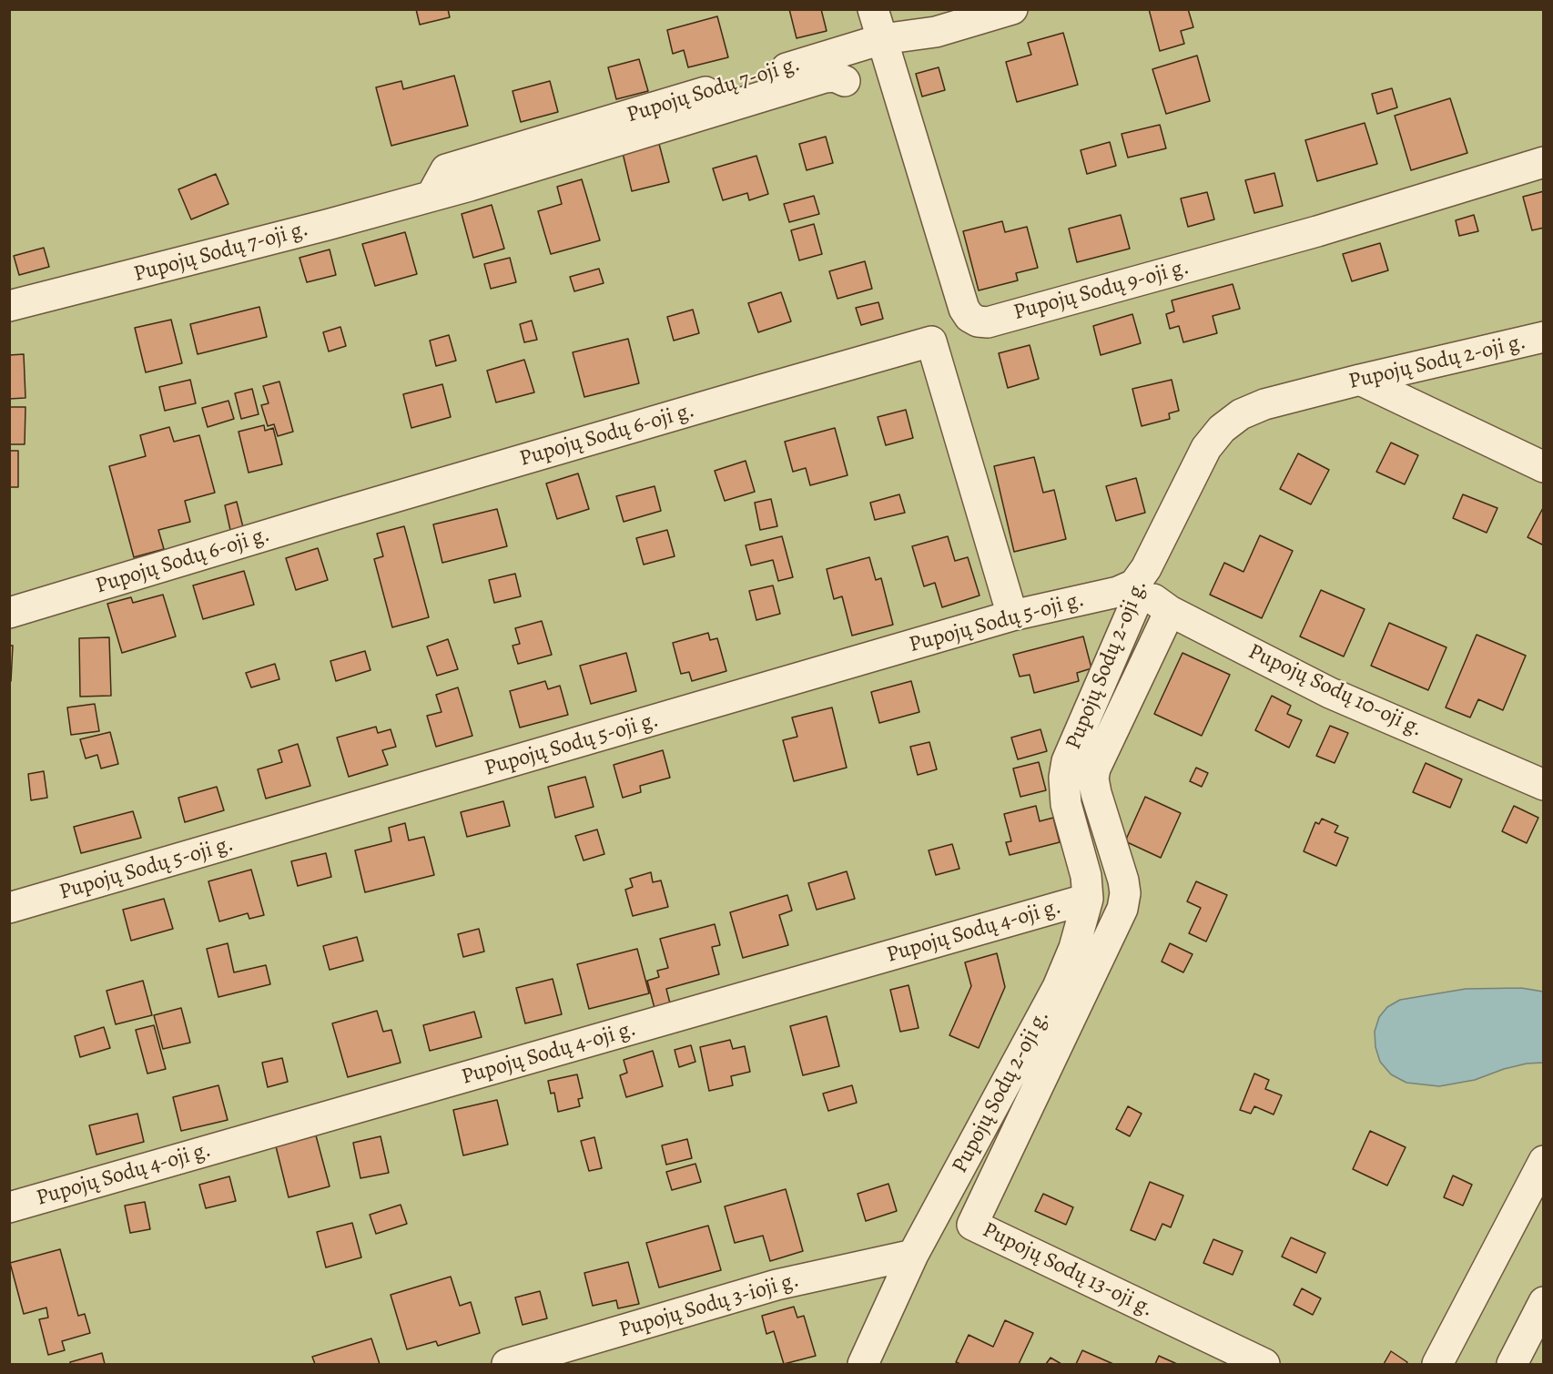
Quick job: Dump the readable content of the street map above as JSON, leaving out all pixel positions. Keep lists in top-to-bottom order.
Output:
{
  "streets": {
    "street": [
      "Pupojų Sodų 7-oji g.",
      "Pupojų Sodų 9-oji g.",
      "Pupojų Sodų 2-oji g.",
      "Pupojų Sodų 6-oji g.",
      "Pupojų Sodų 5-oji g.",
      "Pupojų Sodų 10-oji g.",
      "Pupojų Sodų 4-oji g.",
      "Pupojų Sodų 13-oji g.",
      "Pupojų Sodų 3-ioji g."
    ]
  },
  "crossings": [
    ["Pupojų Sodų 7-oji g.", "Pupojų Sodų 9-oji g."],
    ["Pupojų Sodų 2-oji g.", "Pupojų Sodų 5-oji g."],
    ["Pupojų Sodų 2-oji g.", "Pupojų Sodų 10-oji g."],
    ["Pupojų Sodų 2-oji g.", "Pupojų Sodų 4-oji g."],
    ["Pupojų Sodų 2-oji g.", "Pupojų Sodų 3-ioji g."],
    ["Pupojų Sodų 6-oji g.", "Pupojų Sodų 5-oji g."],
    ["Pupojų Sodų 5-oji g.", "Pupojų Sodų 10-oji g."],
    ["Pupojų Sodų 10-oji g.", "Pupojų Sodų 13-oji g."]
  ]
}
